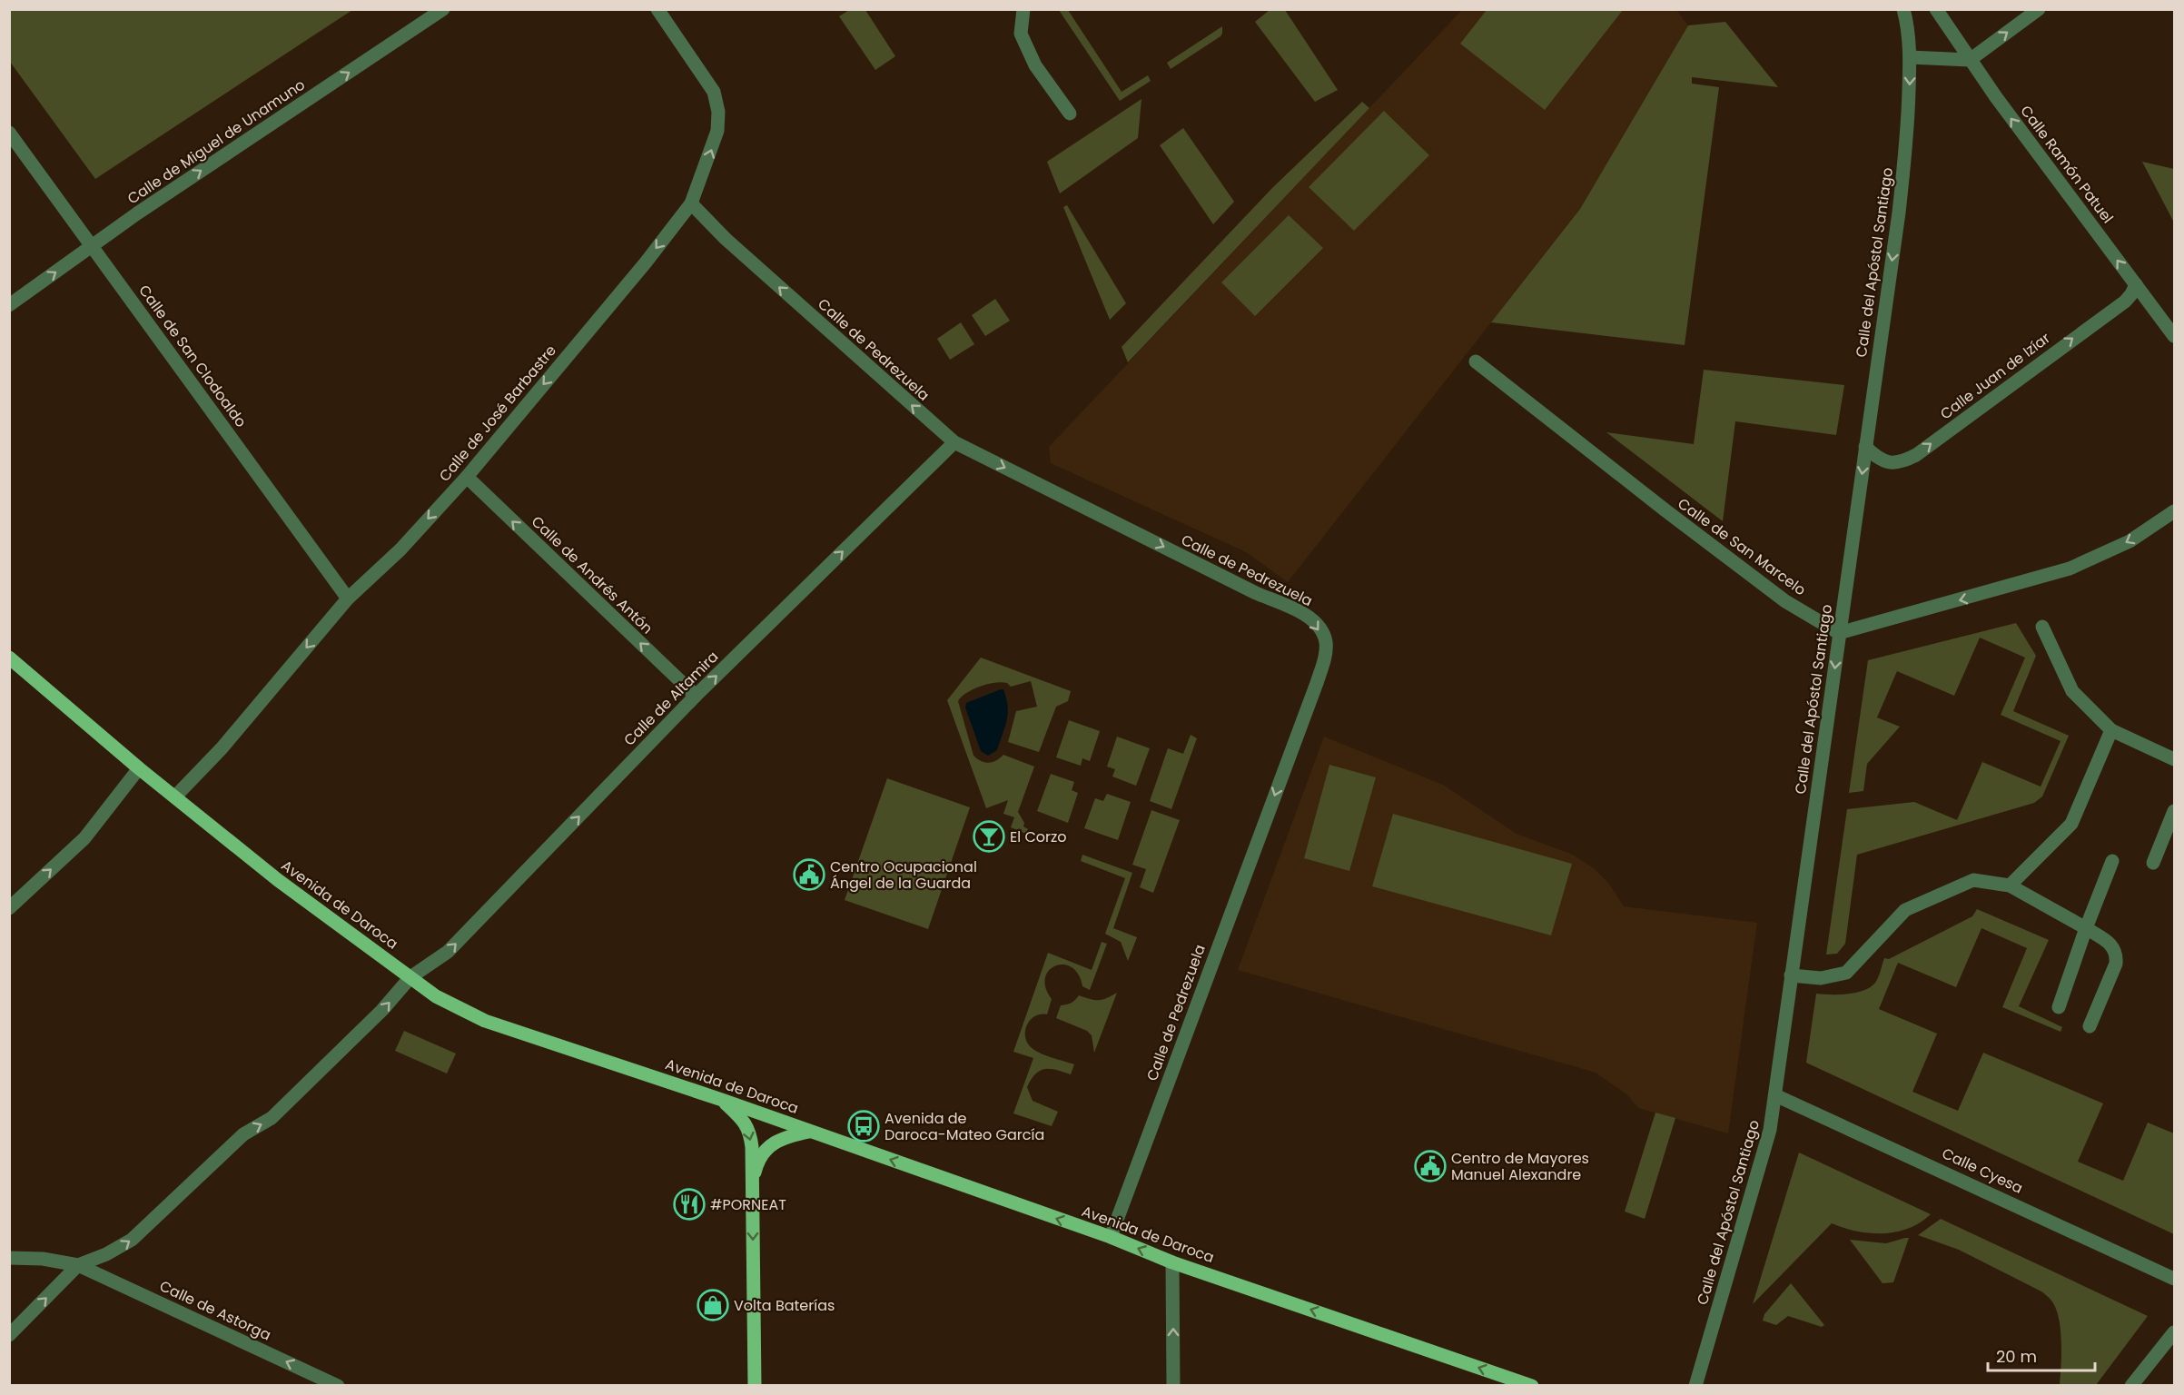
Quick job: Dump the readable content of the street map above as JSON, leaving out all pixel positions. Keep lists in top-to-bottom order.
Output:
{
  "streets": {
    "main road": ["Avenida de Daroca"],
    "street": [
      "Calle de Miguel de Unamuno",
      "Calle Ramón Patuel",
      "Calle del Apóstol Santiago",
      "Calle de Pedrezuela",
      "Calle de San Clodoaldo",
      "Calle Juan de Izíar",
      "Calle de José Barbastre",
      "Calle de San Marcelo",
      "Calle de Andrés Antón",
      "Calle de Altamira",
      "Calle Cyesa",
      "Calle de Astorga"
    ]
  },
  "crossings": [
    ["Calle de Miguel de Unamuno", "Calle de San Clodoaldo"],
    ["Calle Ramón Patuel", "Calle Juan de Izíar"],
    ["Calle del Apóstol Santiago", "Calle Juan de Izíar"],
    ["Calle del Apóstol Santiago", "Calle de San Marcelo"],
    ["Calle del Apóstol Santiago", "Calle Cyesa"],
    ["Calle de Pedrezuela", "Calle de José Barbastre"],
    ["Calle de Pedrezuela", "Calle de Altamira"],
    ["Calle de Pedrezuela", "Avenida de Daroca"],
    ["Calle de San Clodoaldo", "Calle de José Barbastre"],
    ["Calle de José Barbastre", "Calle de Andrés Antón"],
    ["Calle de José Barbastre", "Avenida de Daroca"],
    ["Calle de Andrés Antón", "Calle de Altamira"],
    ["Calle de Altamira", "Avenida de Daroca"],
    ["Calle de Altamira", "Calle de Astorga"]
  ],
  "one_way": [
    "Calle de Miguel de Unamuno",
    "Calle Ramón Patuel",
    "Calle del Apóstol Santiago",
    "Calle Juan de Izíar",
    "Calle de Andrés Antón",
    "Calle de Altamira",
    "Avenida de Daroca",
    "Calle de Astorga"
  ],
  "places": {
    "bar": ["El Corzo"],
    "public building": ["Centro Ocupacional Ángel de la Guarda", "Centro de Mayores Manuel Alexandre"],
    "bus stop": ["Avenida de Daroca-Mateo García"],
    "restaurant": ["#PORNEAT"],
    "shop": ["Volta Baterías"]
  },
  "scale_bar": "20 m"
}
